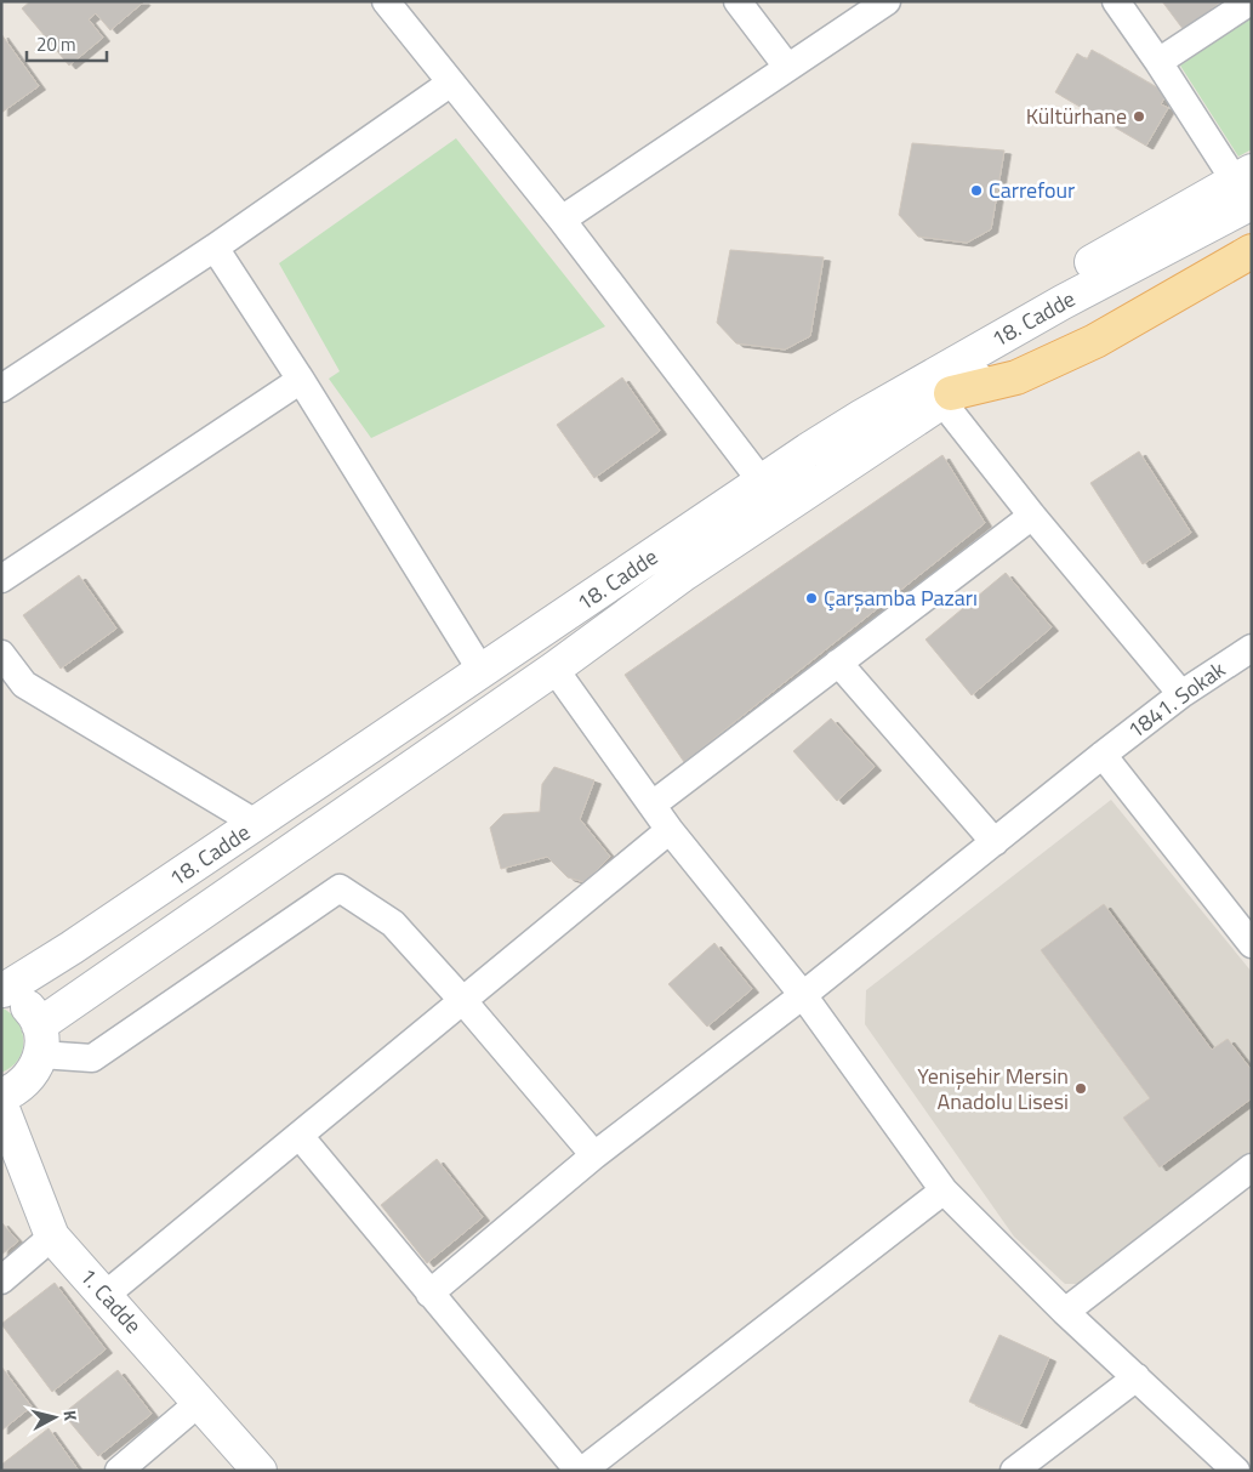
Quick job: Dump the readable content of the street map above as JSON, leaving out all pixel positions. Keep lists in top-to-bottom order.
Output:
{
  "streets": {
    "street": ["18. Cadde", "1841. Sokak", "1. Cadde"]
  },
  "places": [
    "Kültürhane",
    "Carrefour",
    "Çarşamba Pazarı",
    "Yenişehir Mersin Anadolu Lisesi"
  ],
  "scale_bar": "20 m",
  "north": "right"
}
